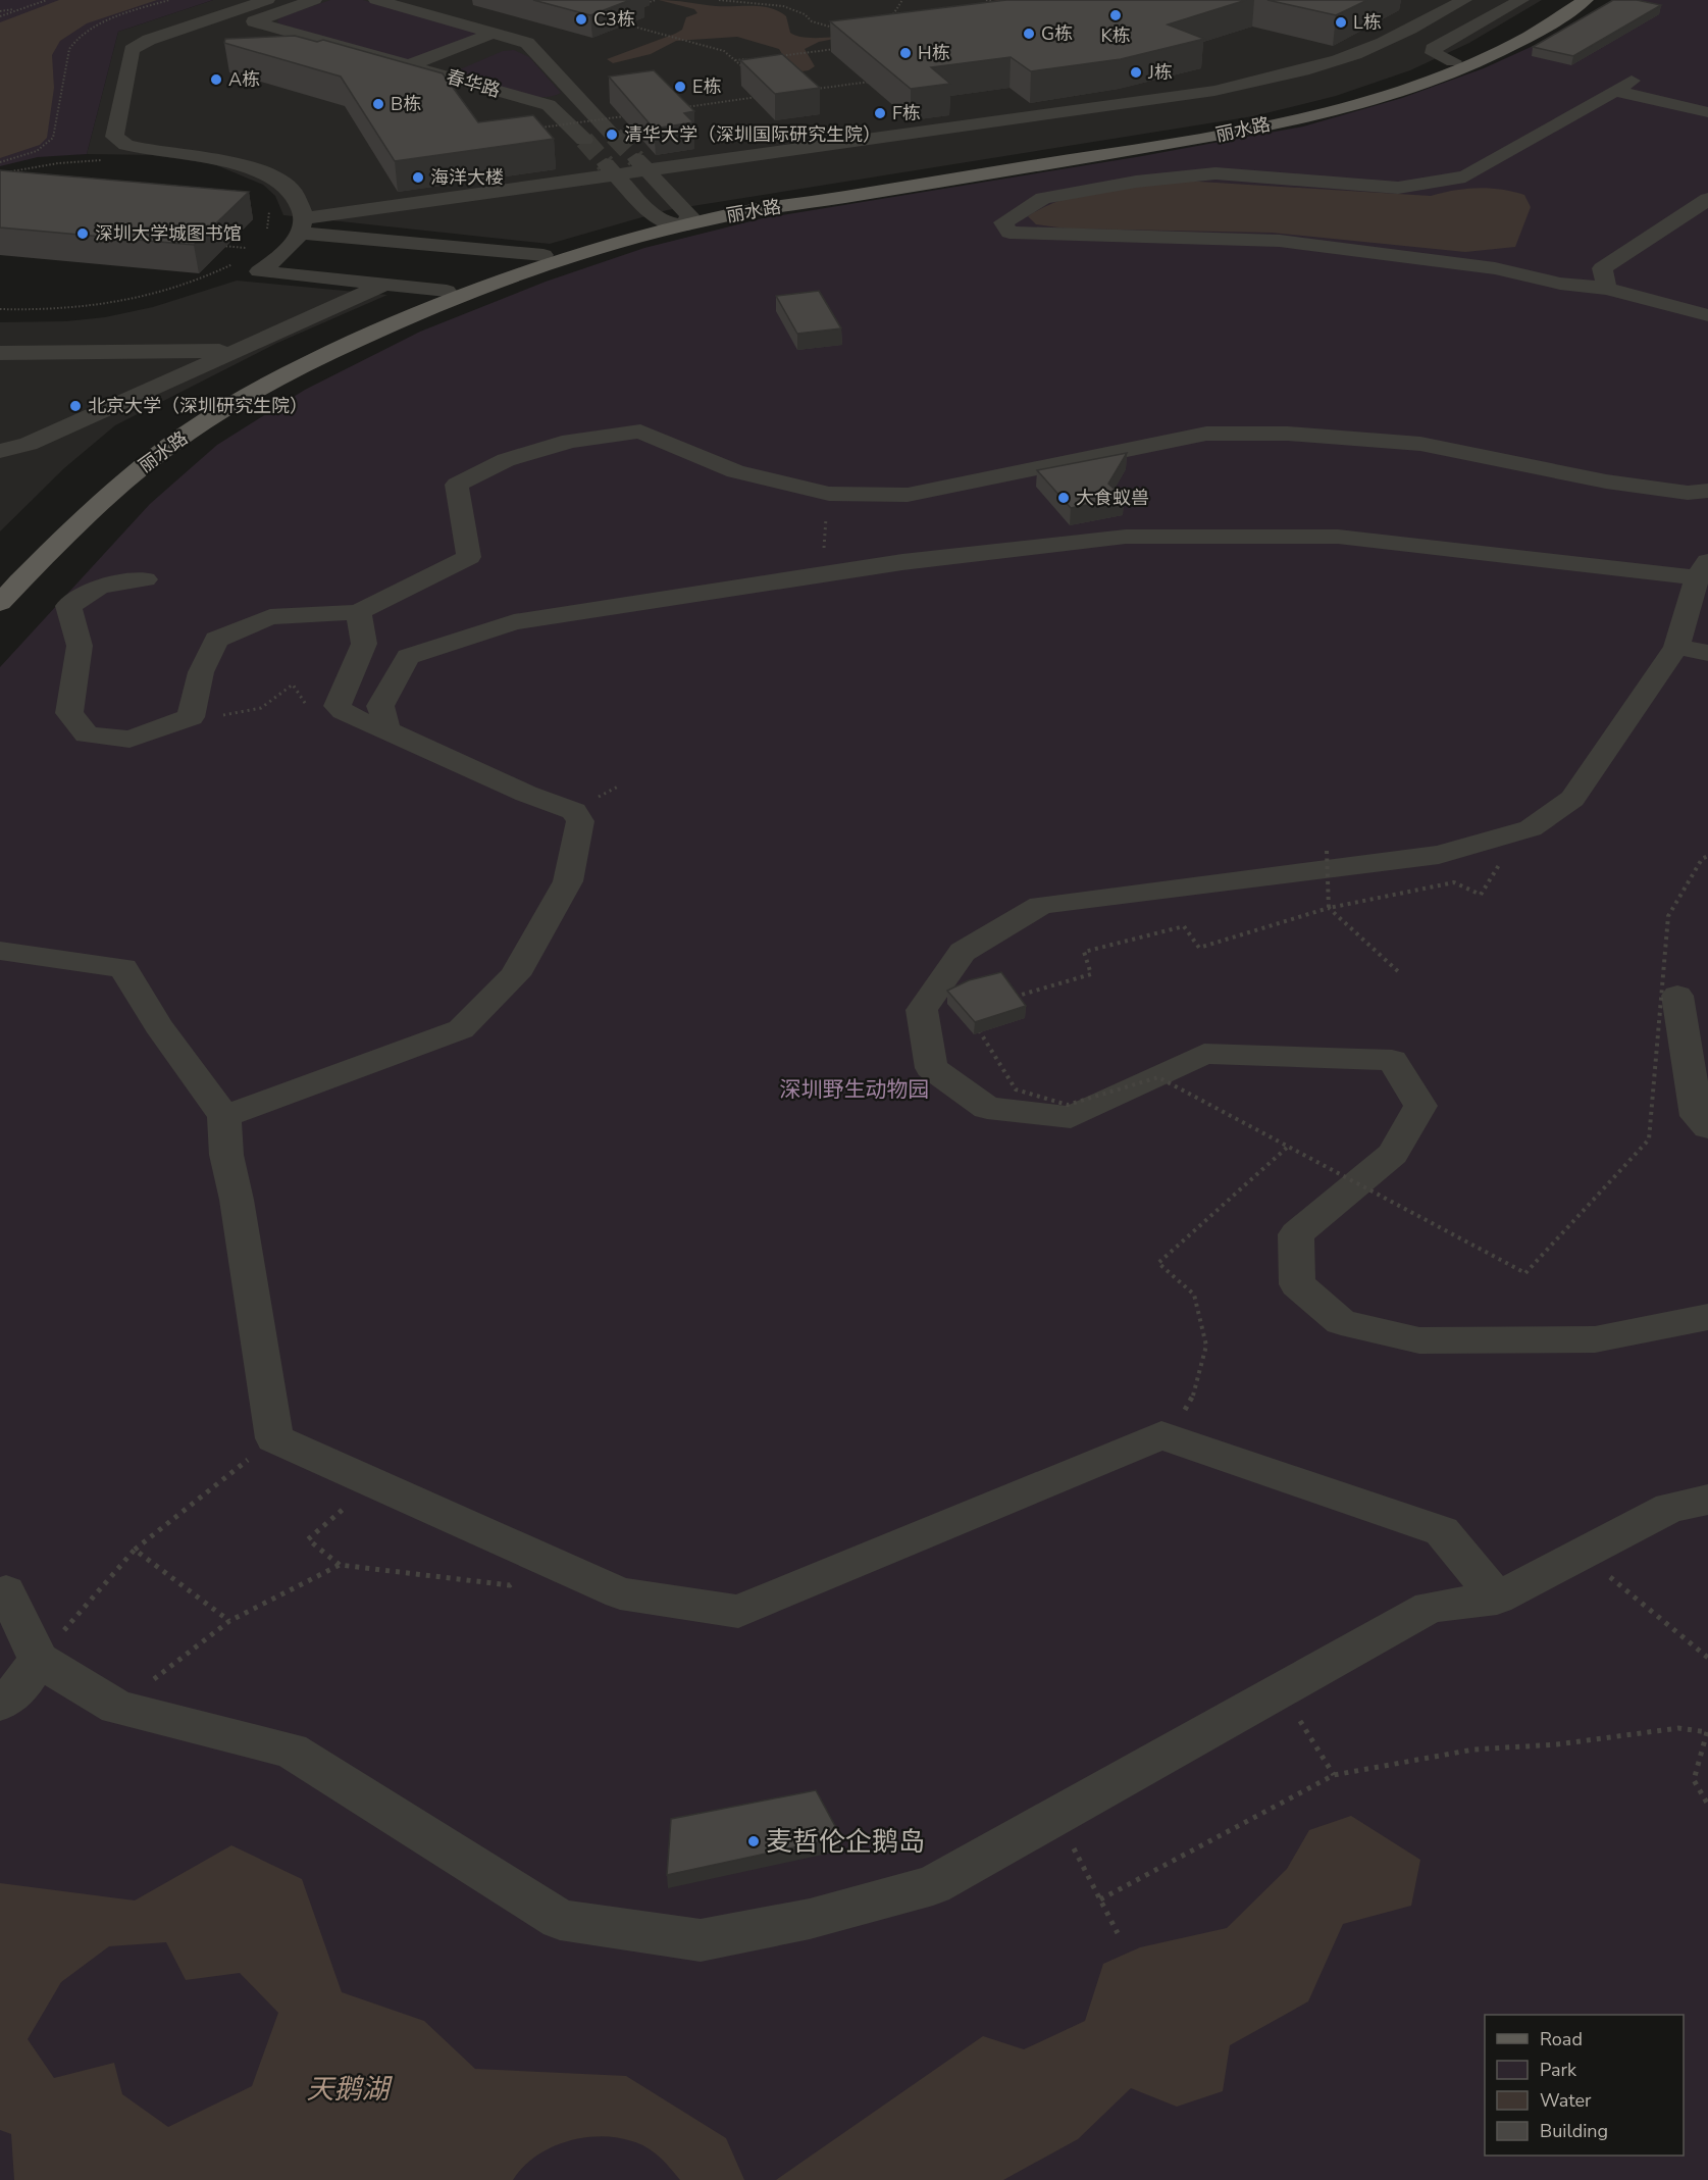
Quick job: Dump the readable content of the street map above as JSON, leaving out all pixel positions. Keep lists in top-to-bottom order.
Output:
{
  "streets": {
    "main road": ["丽水路"],
    "street": ["春华路"]
  },
  "water": ["天鹅湖"],
  "parks": ["深圳野生动物园"],
  "places": [
    "K栋",
    "C3栋",
    "L栋",
    "G栋",
    "H栋",
    "J栋",
    "A栋",
    "E栋",
    "B栋",
    "F栋",
    "清华大学（深圳国际研究生院）",
    "海洋大楼",
    "深圳大学城图书馆",
    "北京大学（深圳研究生院）",
    "大食蚁兽",
    "麦哲伦企鹅岛"
  ],
  "legend": [
    "Road",
    "Park",
    "Water",
    "Building"
  ]
}
